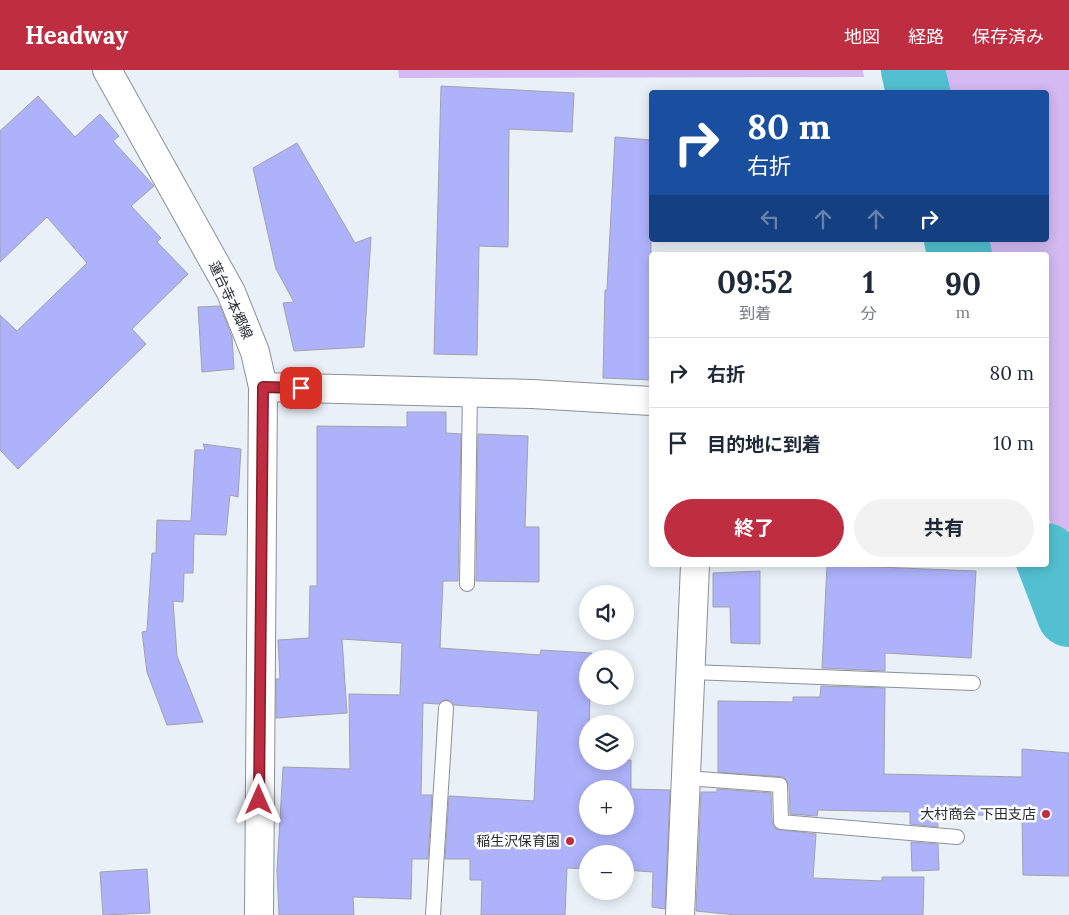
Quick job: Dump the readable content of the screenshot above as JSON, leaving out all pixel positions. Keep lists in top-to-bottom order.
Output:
{
  "streets": {
    "main road": ["蓮台寺本郷線"]
  },
  "places": ["大村商会 下田支店", "稲生沢保育園"],
  "page": {
    "header": "Headway",
    "nav": ["地図", "経路", "保存済み"],
    "turn": ["80 m", "右折"],
    "eta": [
      "09:52",
      "到着",
      "1",
      "分",
      "90",
      "m"
    ],
    "list": [
      {
        "name": "右折",
        "value": "80 m"
      },
      {
        "name": "目的地に到着",
        "value": "10 m"
      }
    ],
    "buttons": ["終了", "共有"],
    "map_buttons": ["+", "−"]
  }
}
